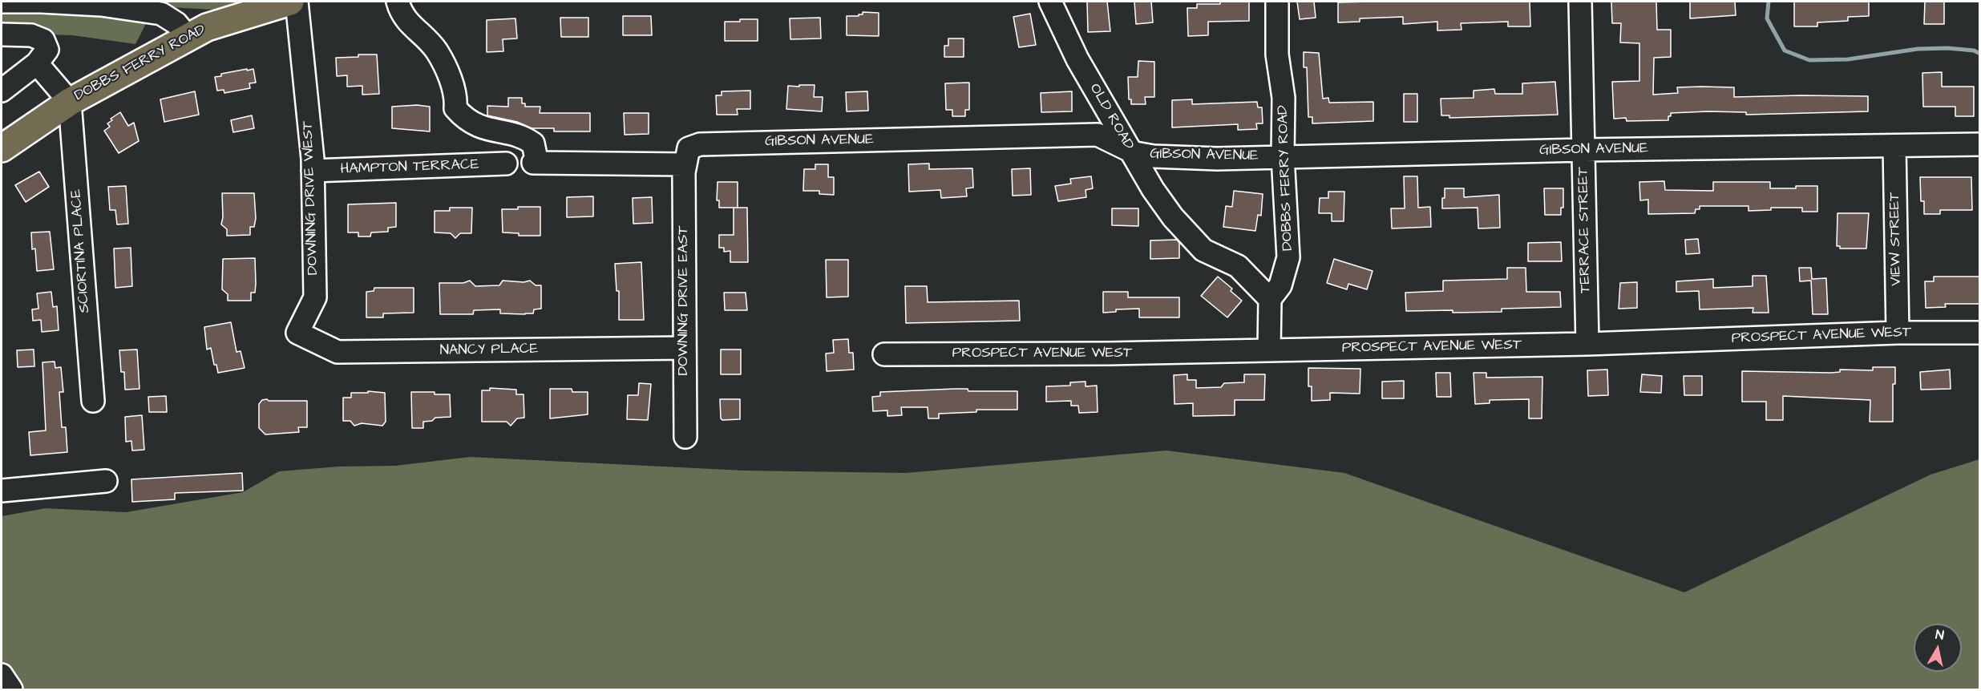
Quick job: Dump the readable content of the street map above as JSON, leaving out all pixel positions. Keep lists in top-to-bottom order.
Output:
{
  "streets": {
    "main road": ["DOBBS FERRY ROAD"],
    "street": [
      "OLD ROAD",
      "GIBSON AVENUE",
      "HAMPTON TERRACE",
      "DOWNING DRIVE WEST",
      "TERRACE STREET",
      "VIEW STREET",
      "SCIORTINA PLACE",
      "DOWNING DRIVE EAST",
      "PROSPECT AVENUE WEST",
      "NANCY PLACE"
    ]
  },
  "crossings": [
    ["DOBBS FERRY ROAD", "OLD ROAD"],
    ["DOBBS FERRY ROAD", "GIBSON AVENUE"],
    ["DOBBS FERRY ROAD", "SCIORTINA PLACE"],
    ["OLD ROAD", "GIBSON AVENUE"],
    ["GIBSON AVENUE", "TERRACE STREET"],
    ["GIBSON AVENUE", "VIEW STREET"],
    ["GIBSON AVENUE", "DOWNING DRIVE EAST"],
    ["HAMPTON TERRACE", "DOWNING DRIVE WEST"],
    ["DOWNING DRIVE WEST", "NANCY PLACE"],
    ["TERRACE STREET", "PROSPECT AVENUE WEST"],
    ["VIEW STREET", "PROSPECT AVENUE WEST"],
    ["DOWNING DRIVE EAST", "NANCY PLACE"]
  ],
  "north": "top"
}
